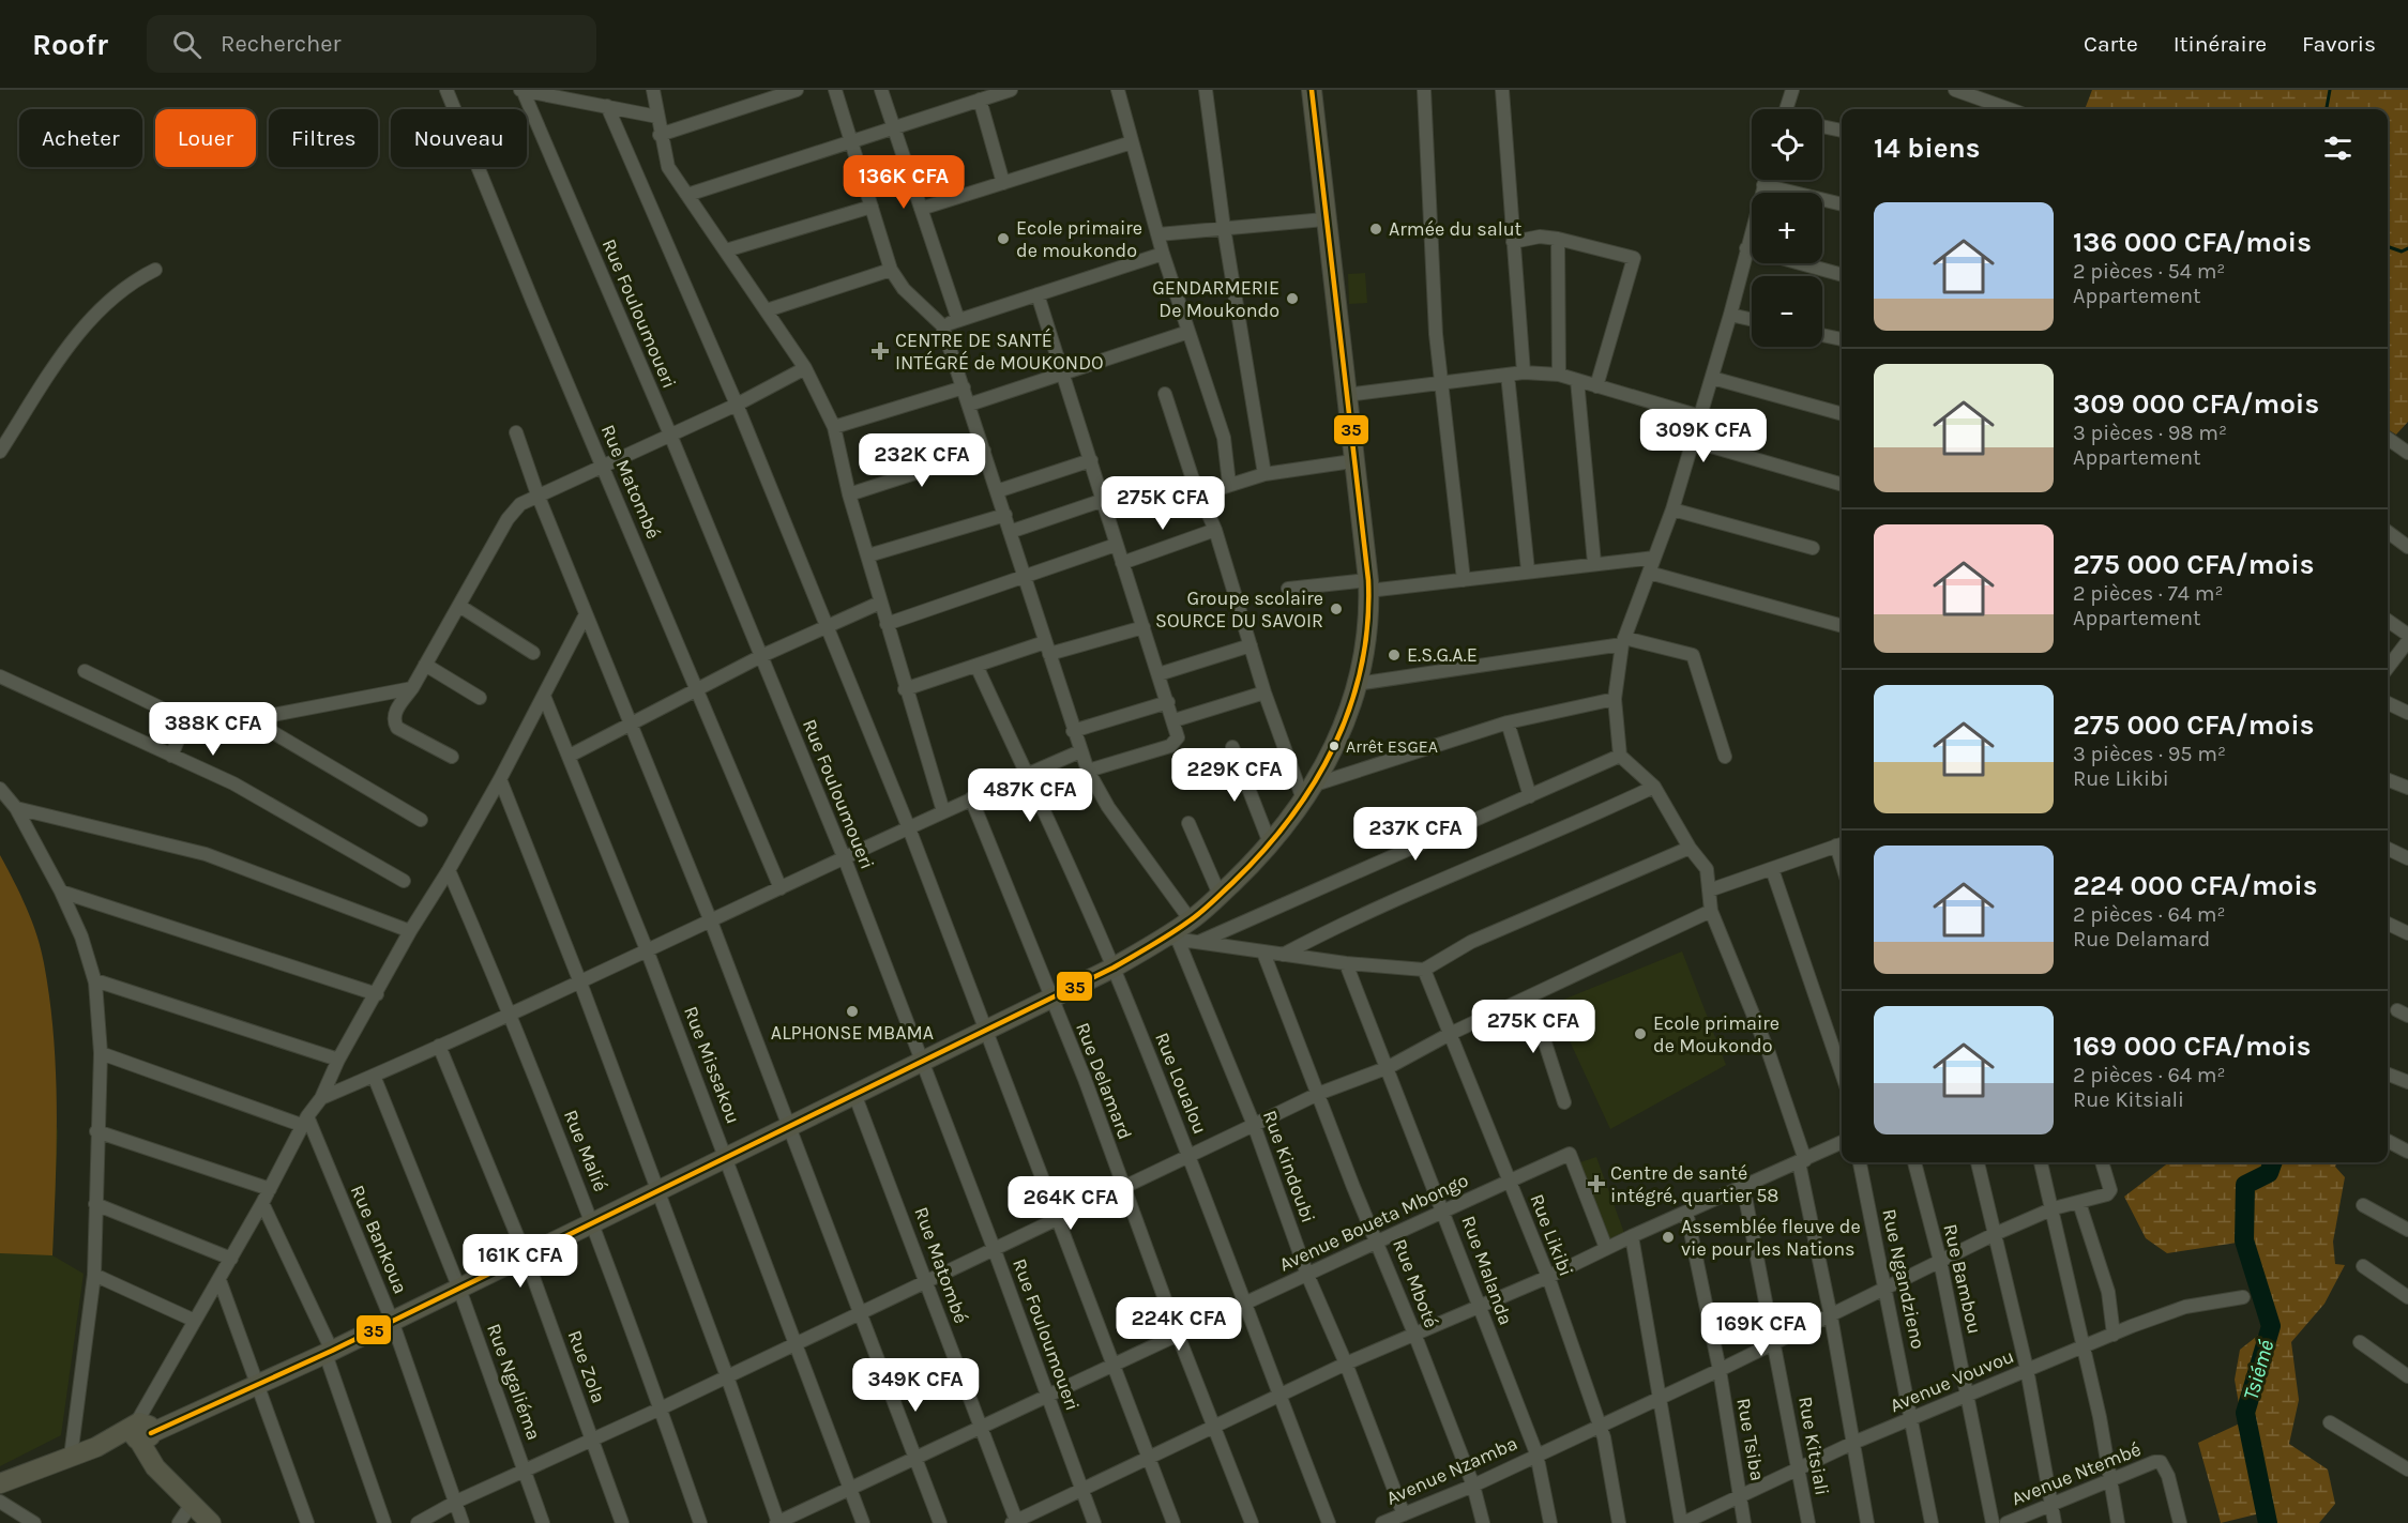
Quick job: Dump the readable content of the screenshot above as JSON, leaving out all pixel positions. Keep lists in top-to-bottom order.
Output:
{
  "streets": {
    "street": [
      "Rue Fouloumoueri",
      "Rue Matombé",
      "Rue Missakou",
      "Rue Delamard",
      "Rue Loualou",
      "Rue Malié",
      "Rue Kindoubi",
      "Avenue Boueta Mbongo",
      "Rue Likibi",
      "Rue Bankoua",
      "Rue Malanda",
      "Rue Ngandzieno",
      "Rue Bambou",
      "Rue Mboté",
      "Rue Zola",
      "Avenue Vouvou",
      "Rue Ngaliéma",
      "Rue Tsiba",
      "Rue Kitsiali",
      "Avenue Nzamba",
      "Avenue Ntembé"
    ]
  },
  "crossings": [
    ["Rue Fouloumoueri", "Avenue Boueta Mbongo"],
    ["Rue Matombé", "Avenue Boueta Mbongo"],
    ["Rue Missakou", "Avenue Boueta Mbongo"],
    ["Rue Delamard", "Avenue Boueta Mbongo"],
    ["Rue Loualou", "Avenue Boueta Mbongo"],
    ["Rue Kindoubi", "Avenue Boueta Mbongo"],
    ["Rue Kindoubi", "Avenue Nzamba"],
    ["Avenue Boueta Mbongo", "Rue Likibi"],
    ["Avenue Boueta Mbongo", "Rue Malanda"],
    ["Avenue Boueta Mbongo", "Rue Mboté"],
    ["Rue Likibi", "Avenue Nzamba"],
    ["Rue Malanda", "Avenue Nzamba"],
    ["Rue Ngandzieno", "Avenue Vouvou"],
    ["Rue Ngandzieno", "Avenue Nzamba"],
    ["Rue Bambou", "Avenue Vouvou"],
    ["Rue Bambou", "Avenue Nzamba"],
    ["Rue Mboté", "Avenue Nzamba"],
    ["Avenue Vouvou", "Rue Tsiba"],
    ["Avenue Vouvou", "Rue Kitsiali"],
    ["Rue Tsiba", "Avenue Nzamba"],
    ["Rue Kitsiali", "Avenue Nzamba"]
  ],
  "water": ["Tsiémé"],
  "places": {
    "other": [
      "Armée du salut",
      "Ecole primaire de moukondo",
      "GENDARMERIE De Moukondo",
      "Groupe scolaire SOURCE DU SAVOIR",
      "E.S.G.A.E",
      "Arrêt ESGEA",
      "ALPHONSE MBAMA",
      "Ecole primaire de Moukondo",
      "Assemblée fleuve de vie pour les Nations"
    ],
    "health": ["CENTRE DE SANTÉ INTÉGRÉ de MOUKONDO", "Centre de santé intégré, quartier 58"]
  },
  "lines": ["transit line 35"],
  "page": {
    "header": "Roofr",
    "search": "Rechercher",
    "nav": ["Carte", "Itinéraire", "Favoris"],
    "map_buttons": ["+", "−"],
    "chip": [
      "Acheter",
      "Louer",
      "Filtres",
      "Nouveau"
    ],
    "heading": "14 biens",
    "price": [
      "136K CFA",
      "309K CFA",
      "232K CFA",
      "275K CFA",
      "388K CFA",
      "229K CFA",
      "487K CFA",
      "237K CFA",
      "275K CFA",
      "264K CFA",
      "161K CFA",
      "224K CFA",
      "169K CFA",
      "349K CFA"
    ],
    "list": [
      {
        "name": "136 000 CFA/mois",
        "note": "2 pièces · 54 m² · Appartement"
      },
      {
        "name": "309 000 CFA/mois",
        "note": "3 pièces · 98 m² · Appartement"
      },
      {
        "name": "275 000 CFA/mois",
        "note": "2 pièces · 74 m² · Appartement"
      },
      {
        "name": "275 000 CFA/mois",
        "note": "3 pièces · 95 m² · Rue Likibi"
      },
      {
        "name": "224 000 CFA/mois",
        "note": "2 pièces · 64 m² · Rue Delamard"
      },
      {
        "name": "169 000 CFA/mois",
        "note": "2 pièces · 64 m² · Rue Kitsiali"
      }
    ]
  }
}
